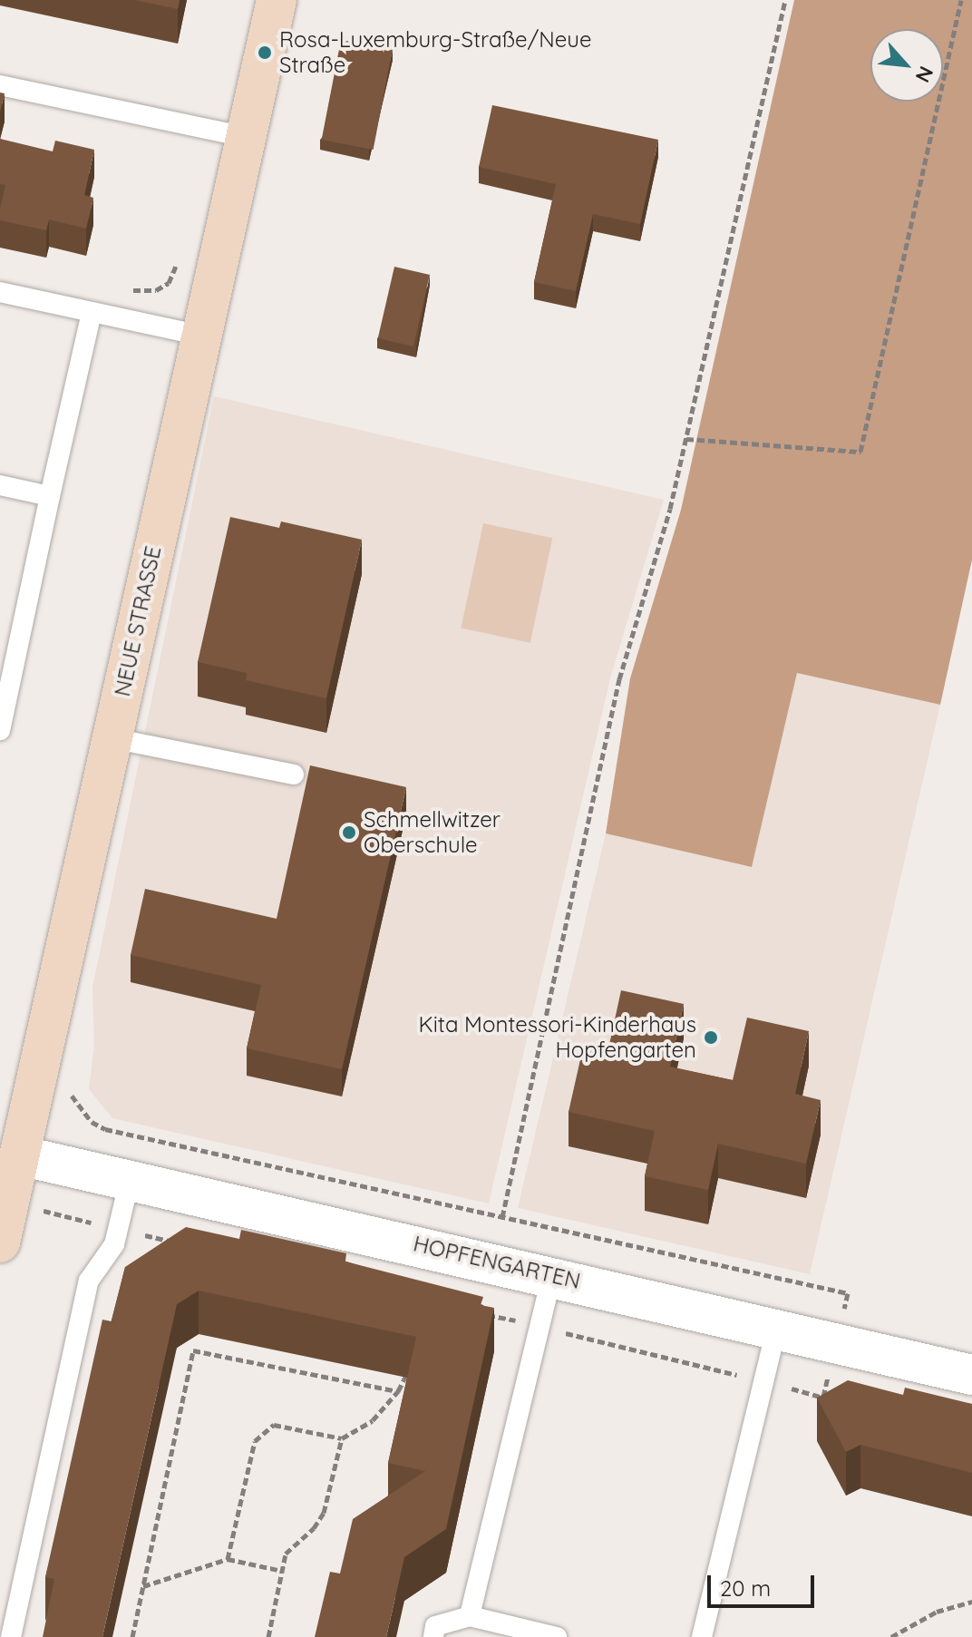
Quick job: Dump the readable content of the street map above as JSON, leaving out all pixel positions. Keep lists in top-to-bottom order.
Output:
{
  "streets": {
    "street": ["NEUE STRASSE", "HOPFENGARTEN"]
  },
  "crossings": [
    ["NEUE STRASSE", "HOPFENGARTEN"]
  ],
  "places": ["Rosa-Luxemburg-Straße/Neue Straße", "Schmellwitzer Oberschule", "Kita Montessori-Kinderhaus Hopfengarten"],
  "scale_bar": "20 m",
  "north": "bottom right"
}
